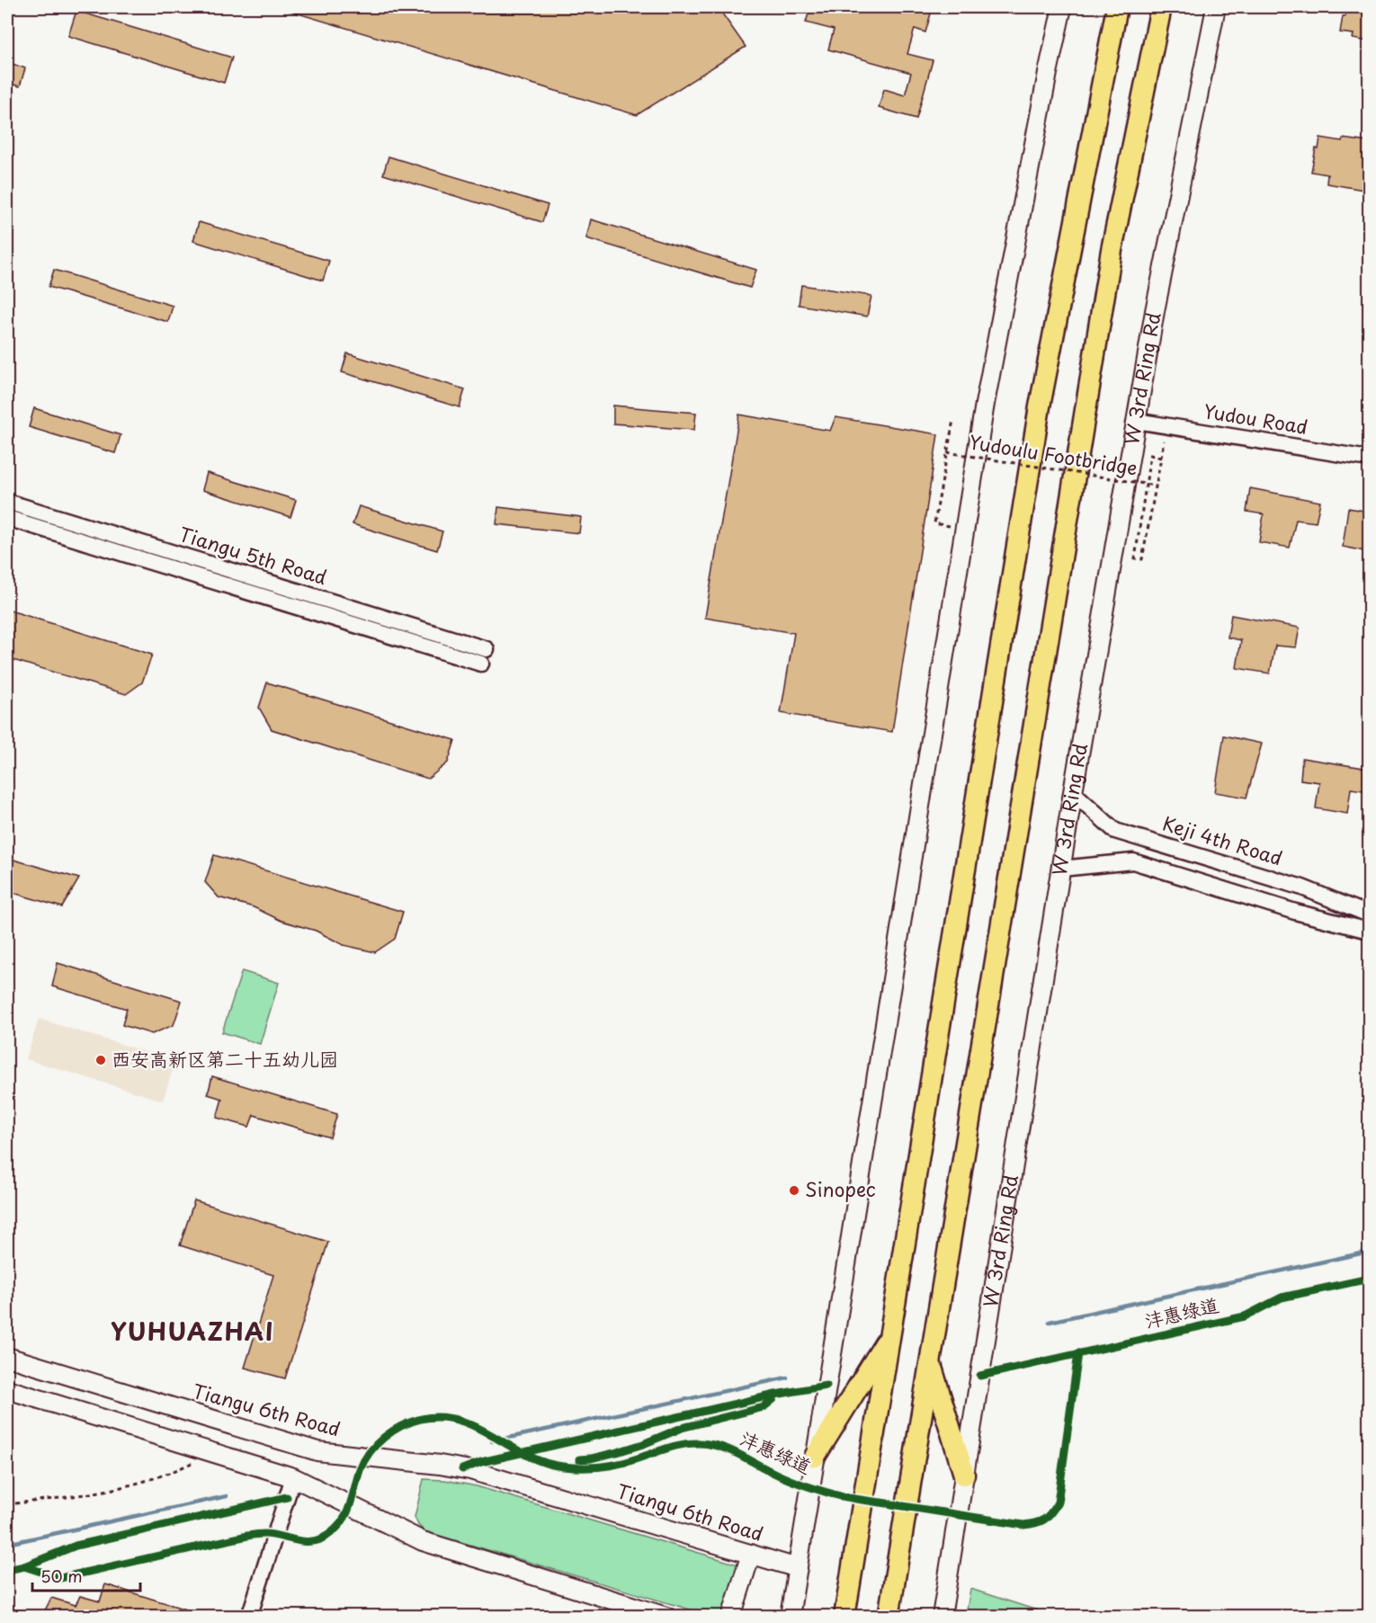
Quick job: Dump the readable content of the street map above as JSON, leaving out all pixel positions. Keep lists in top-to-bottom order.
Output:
{
  "streets": {
    "main road": ["W 3rd Ring Rd", "Tiangu 6th Road"],
    "street": ["Yudou Road", "Tiangu 5th Road", "Keji 4th Road"],
    "path": ["Yudoulu Footbridge"],
    "cycle path": ["沣惠绿道"]
  },
  "crossings": [
    ["W 3rd Ring Rd", "Yudou Road"],
    ["W 3rd Ring Rd", "Keji 4th Road"]
  ],
  "districts": ["YUHUAZHAI"],
  "places": ["西安高新区第二十五幼儿园", "Sinopec"],
  "scale_bar": "50 m"
}
